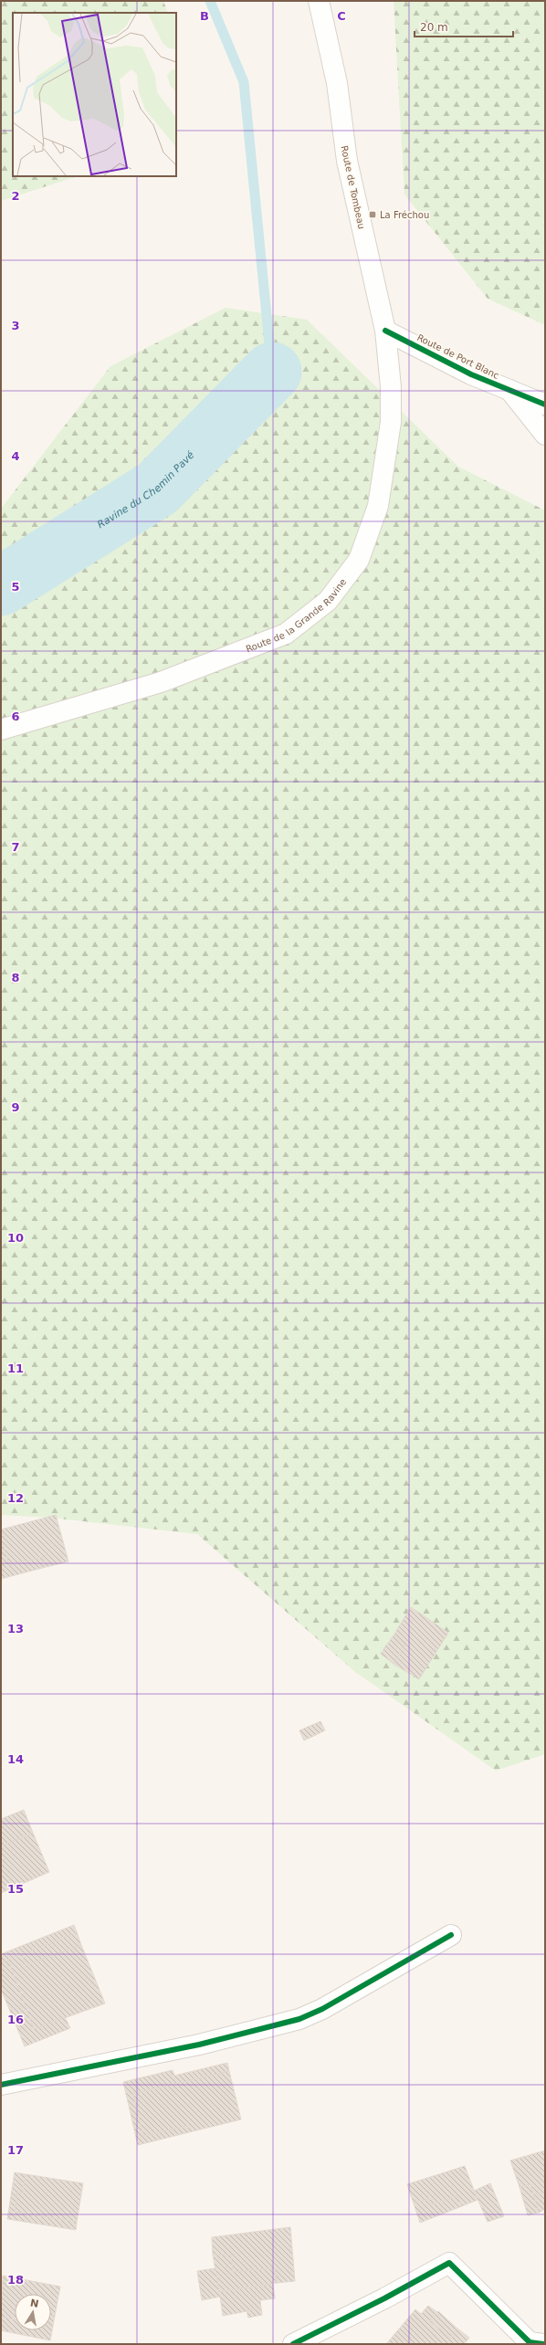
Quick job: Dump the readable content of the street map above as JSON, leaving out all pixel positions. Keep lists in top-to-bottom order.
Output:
{
  "streets": {
    "street": ["Route de Tombeau", "Route de Port Blanc", "Route de la Grande Ravine"]
  },
  "crossings": [
    ["Route de Tombeau", "Route de Port Blanc"],
    ["Route de Tombeau", "Route de la Grande Ravine"],
    ["Route de Port Blanc", "Route de la Grande Ravine"]
  ],
  "water": ["Ravine du Chemin Pavé"],
  "places": {
    "transit": ["La Fréchou"]
  },
  "scale_bar": "20 m",
  "north": "top",
  "grid": {
    "columns": ["B", "C"],
    "rows": [
      "2",
      "3",
      "4",
      "5",
      "6",
      "7",
      "8",
      "9",
      "10",
      "11",
      "12",
      "13",
      "14",
      "15",
      "16",
      "17",
      "18"
    ]
  }
}
